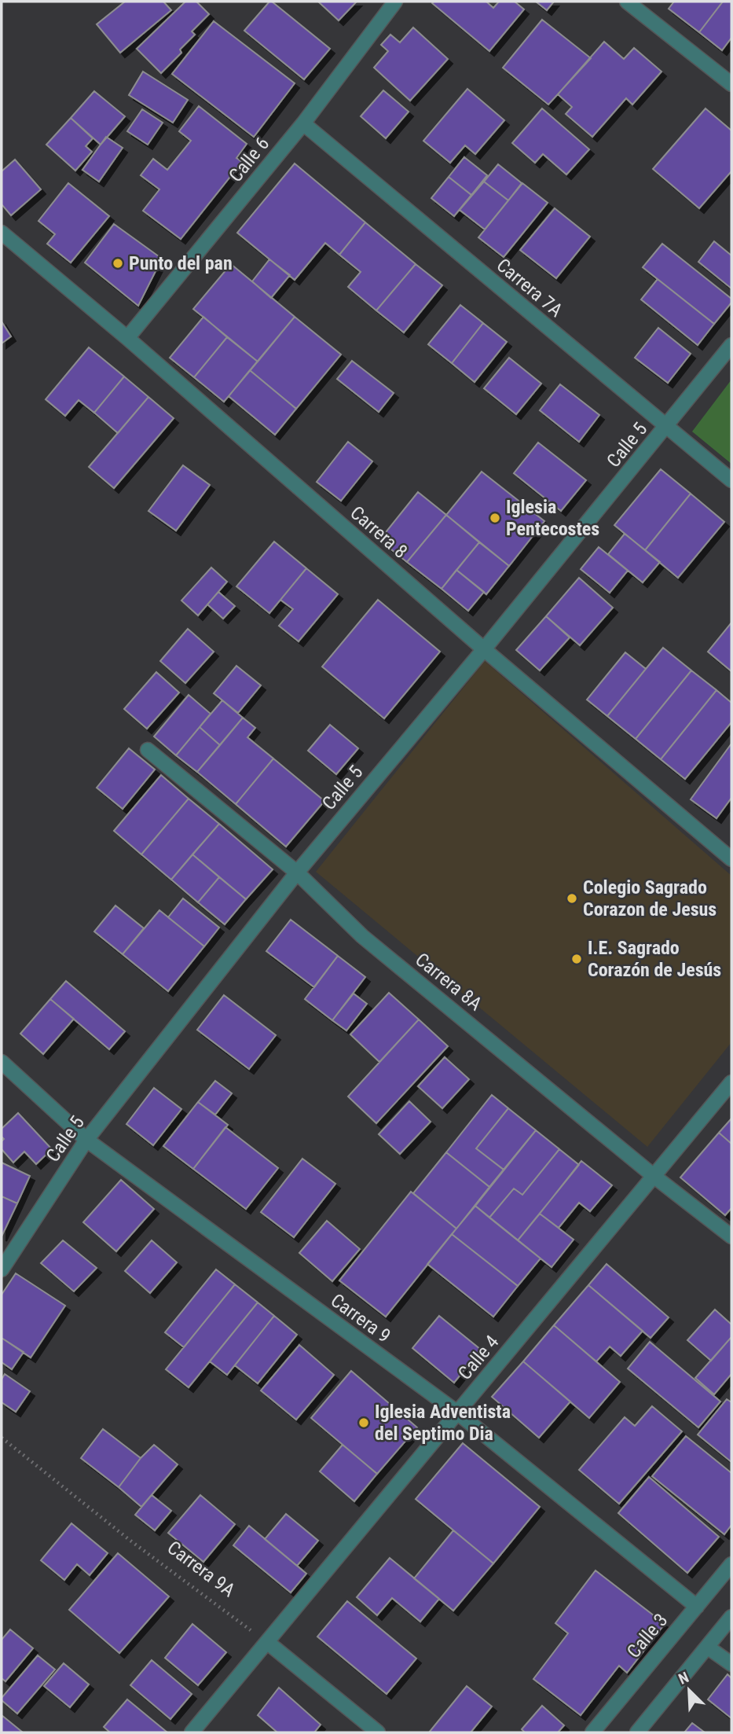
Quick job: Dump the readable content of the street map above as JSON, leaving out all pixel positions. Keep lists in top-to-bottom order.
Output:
{
  "streets": {
    "street": [
      "Calle 6",
      "Carrera 7A",
      "Calle 5",
      "Carrera 8",
      "Carrera 8A",
      "Carrera 9",
      "Calle 4",
      "Calle 3"
    ],
    "path": ["Carrera 9A"]
  },
  "crossings": [
    ["Calle 6", "Carrera 7A"],
    ["Calle 6", "Carrera 8"],
    ["Carrera 7A", "Calle 5"],
    ["Calle 5", "Carrera 8"],
    ["Calle 5", "Carrera 8A"],
    ["Calle 5", "Carrera 9"],
    ["Carrera 8A", "Calle 4"],
    ["Carrera 9", "Calle 4"],
    ["Carrera 9", "Calle 3"],
    ["Calle 4", "Carrera 9A"]
  ],
  "places": [
    "Punto del pan",
    "Iglesia Pentecostes",
    "Colegio Sagrado Corazon de Jesus",
    "I.E. Sagrado Corazón de Jesús",
    "Iglesia Adventista del Septimo Dia"
  ],
  "north": "top left"
}
